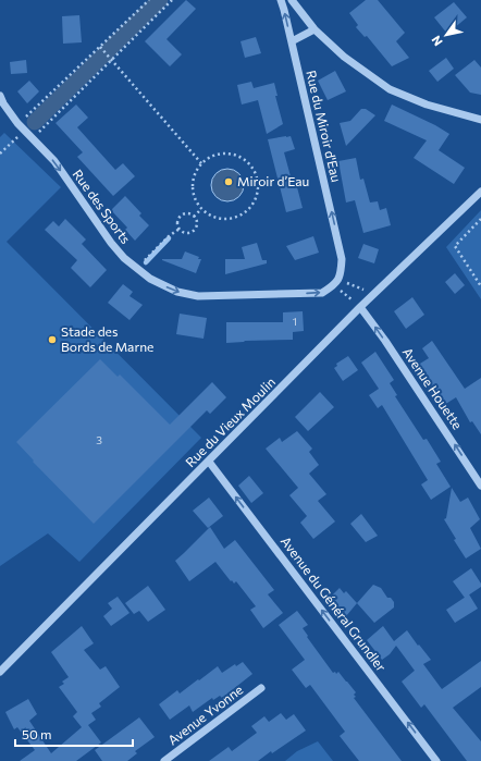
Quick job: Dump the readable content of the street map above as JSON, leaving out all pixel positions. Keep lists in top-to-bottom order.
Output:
{
  "streets": {
    "street": [
      "Rue du Miroir d'Eau",
      "Rue des Sports",
      "Avenue Houette",
      "Rue du Vieux Moulin",
      "Avenue du Général Grundler",
      "Avenue Yvonne"
    ]
  },
  "crossings": [
    ["Rue du Miroir d'Eau", "Rue des Sports"],
    ["Avenue Houette", "Rue du Vieux Moulin"],
    ["Rue du Vieux Moulin", "Avenue du Général Grundler"]
  ],
  "one_way": [
    "Rue du Miroir d'Eau",
    "Rue des Sports",
    "Avenue Houette",
    "Avenue du Général Grundler"
  ],
  "places": ["Miroir d’Eau", "Stade des Bords de Marne"],
  "house_numbers": ["1", "3"],
  "scale_bar": "50 m",
  "north": "bottom left"
}
